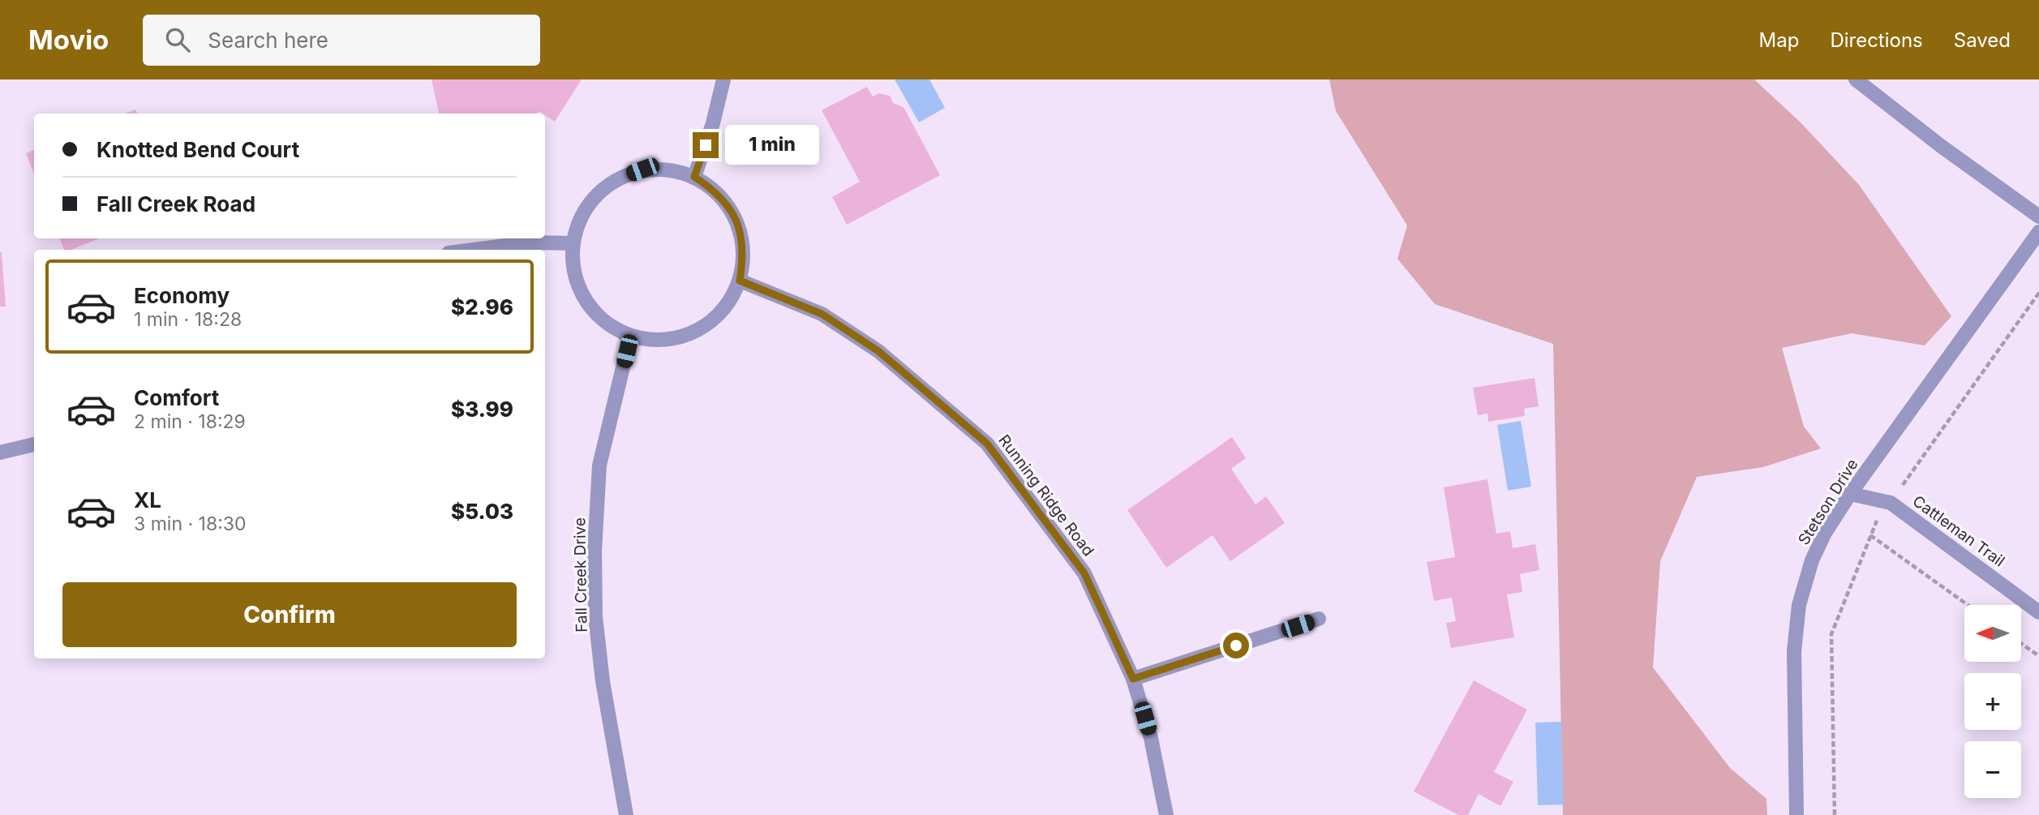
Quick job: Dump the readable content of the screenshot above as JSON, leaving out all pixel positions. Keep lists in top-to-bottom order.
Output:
{
  "streets": {
    "street": [
      "Running Ridge Road",
      "Stetson Drive",
      "Cattleman Trail",
      "Fall Creek Drive"
    ]
  },
  "crossings": [
    ["Running Ridge Road", "Fall Creek Drive"],
    ["Stetson Drive", "Cattleman Trail"]
  ],
  "north": "left",
  "page": {
    "header": "Movio",
    "search": "Search here",
    "nav": ["Map", "Directions", "Saved"],
    "banner": ["Knotted Bend Court", "Fall Creek Road"],
    "bubble": "1 min",
    "list": [
      {
        "name": "Economy",
        "note": "1 min · 18:28",
        "value": "$2.96"
      },
      {
        "name": "Comfort",
        "note": "2 min · 18:29",
        "value": "$3.99"
      },
      {
        "name": "XL",
        "note": "3 min · 18:30",
        "value": "$5.03"
      }
    ],
    "buttons": "Confirm",
    "map_buttons": ["+", "−"]
  }
}
